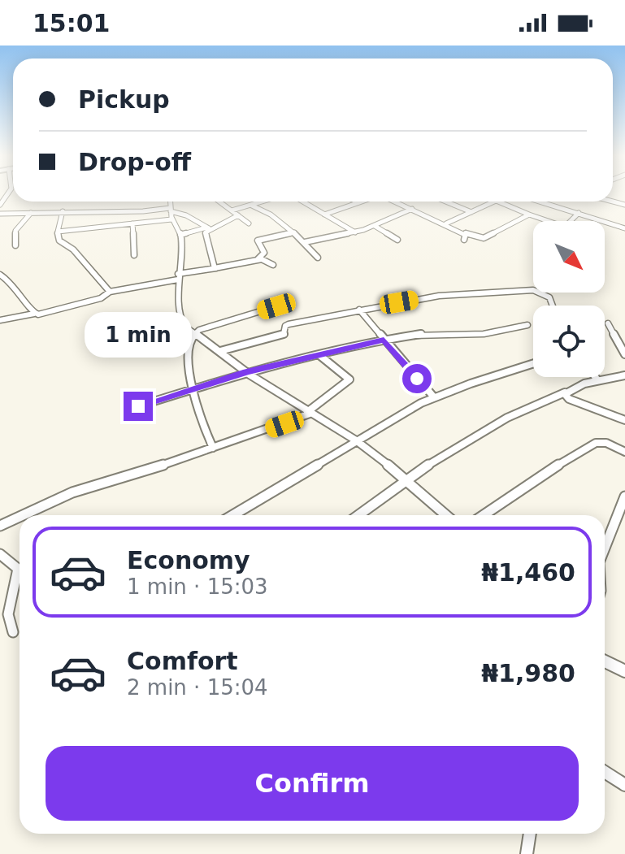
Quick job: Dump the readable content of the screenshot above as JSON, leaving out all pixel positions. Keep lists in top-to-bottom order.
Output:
{
  "north": "bottom right",
  "page": {
    "status": "15:01",
    "banner": ["Pickup", "Drop-off"],
    "bubble": "1 min",
    "list": [
      {
        "name": "Economy",
        "note": "1 min · 15:03",
        "value": "₦1,460"
      },
      {
        "name": "Comfort",
        "note": "2 min · 15:04",
        "value": "₦1,980"
      }
    ],
    "buttons": "Confirm"
  }
}
